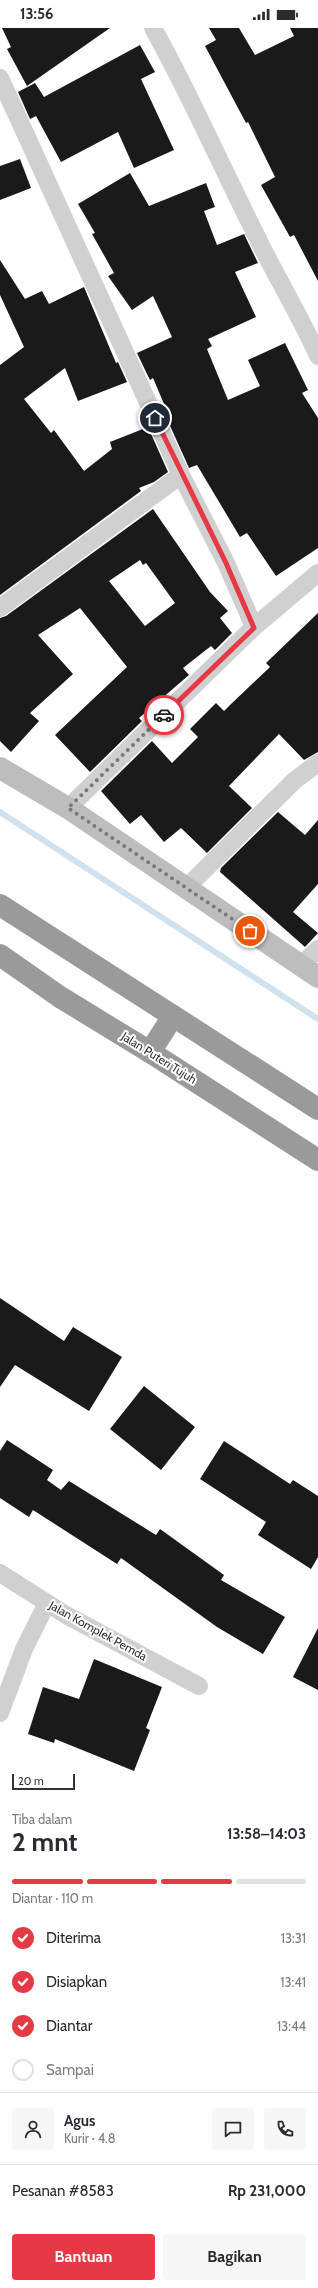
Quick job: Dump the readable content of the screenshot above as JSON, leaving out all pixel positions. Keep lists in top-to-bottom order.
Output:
{
  "streets": {
    "highway": ["Jalan Puteri Tujuh"],
    "street": ["Jalan Komplek Pemda"]
  },
  "scale_bar": "20 m",
  "page": {
    "status": "13:56",
    "scale": "20 m",
    "heading": ["2 mnt", "Tiba dalam", "13:58–14:03"],
    "panel": [
      "Agus",
      "Kurir · 4.8",
      "Pesanan #8583",
      "Rp 231,000"
    ],
    "bar": "Diantar · 110 m",
    "list": [
      ["Diterima", "13:31"],
      ["Disiapkan", "13:41"],
      ["Diantar", "13:44"],
      "Sampai"
    ],
    "buttons": ["Bantuan", "Bagikan"]
  }
}
